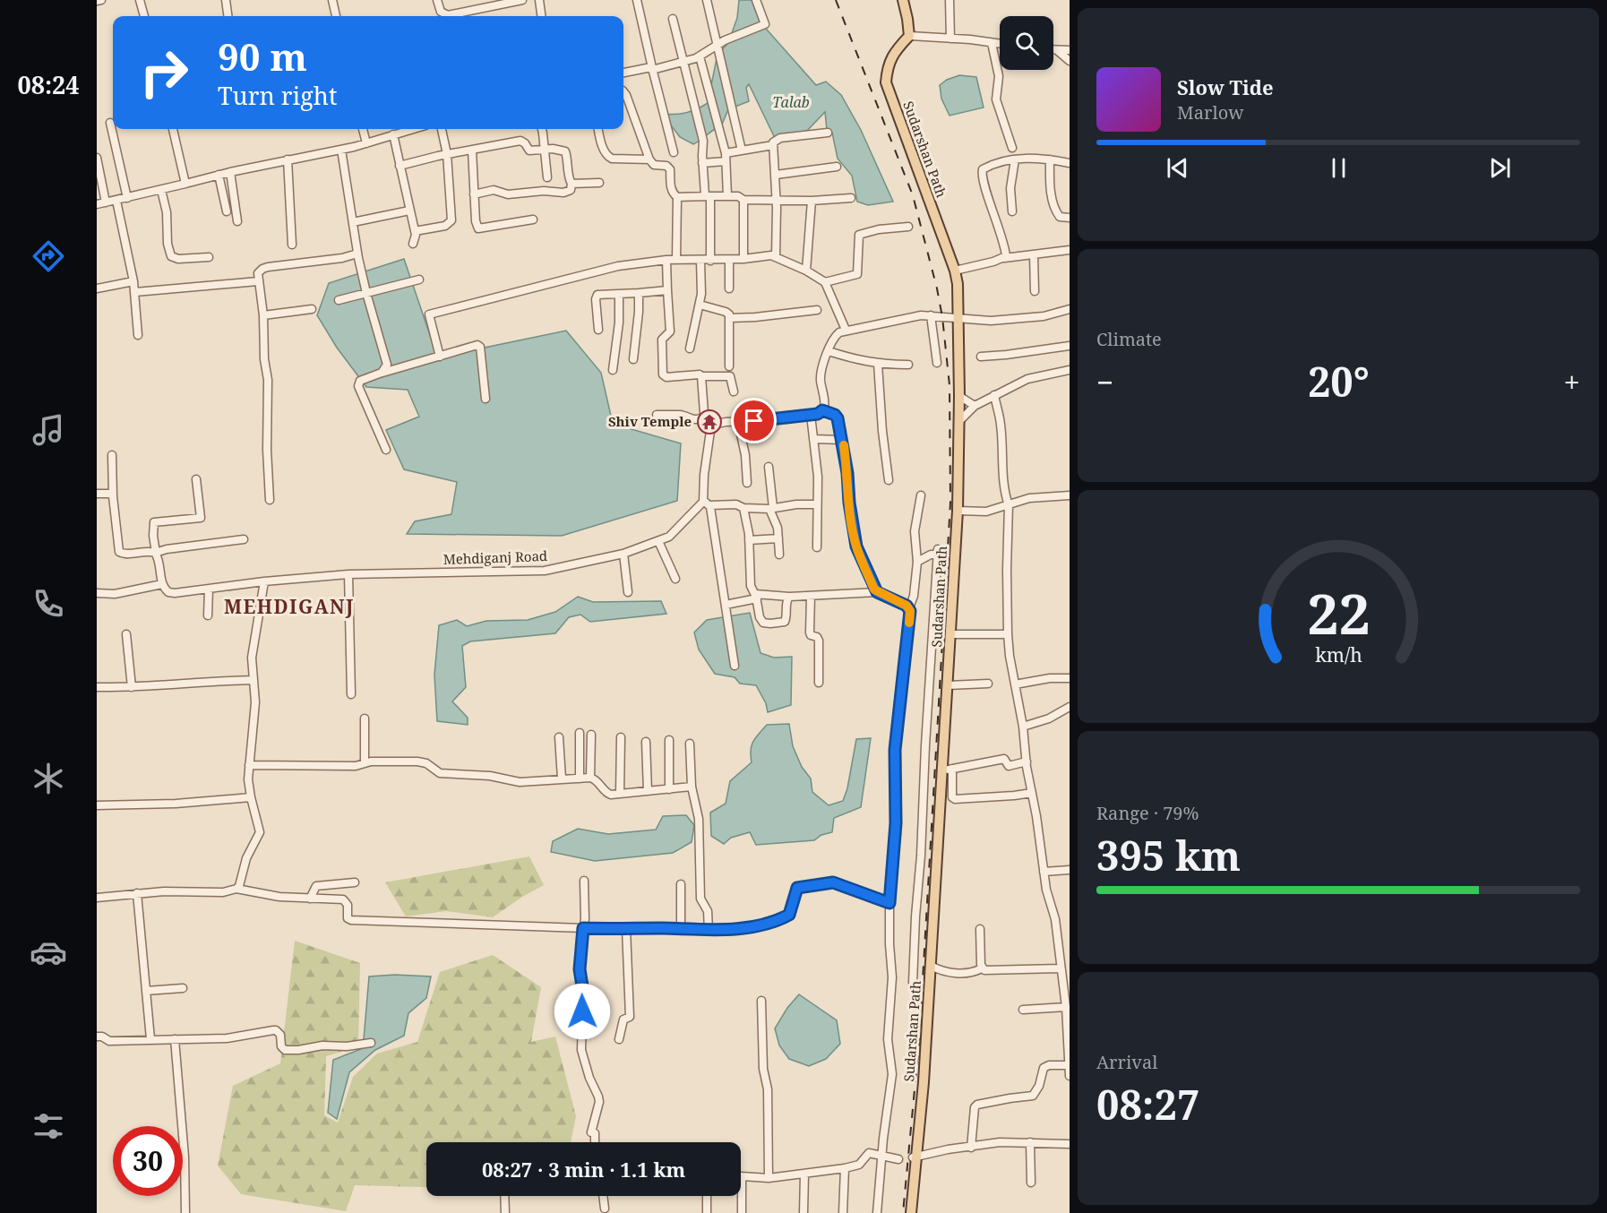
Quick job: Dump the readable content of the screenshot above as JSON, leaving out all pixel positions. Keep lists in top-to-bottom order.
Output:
{
  "streets": {
    "main road": ["Sudarshan Path"],
    "street": ["Mehdiganj Road"]
  },
  "districts": ["MEHDIGANJ"],
  "water": ["Talab"],
  "places": {
    "temple": ["Shiv Temple"]
  },
  "page": {
    "tabs": "08:24",
    "turn": ["90 m", "Turn right"],
    "song": ["Slow Tide", "Marlow"],
    "tile": [
      "Climate",
      ["Range · 79%", "395 km"],
      ["Arrival", "08:27"]
    ],
    "heat": ["−", "20°", "+"],
    "limit": "30",
    "trip": "08:27 · 3 min · 1.1 km",
    "gauge": ["22", "km/h"]
  }
}
